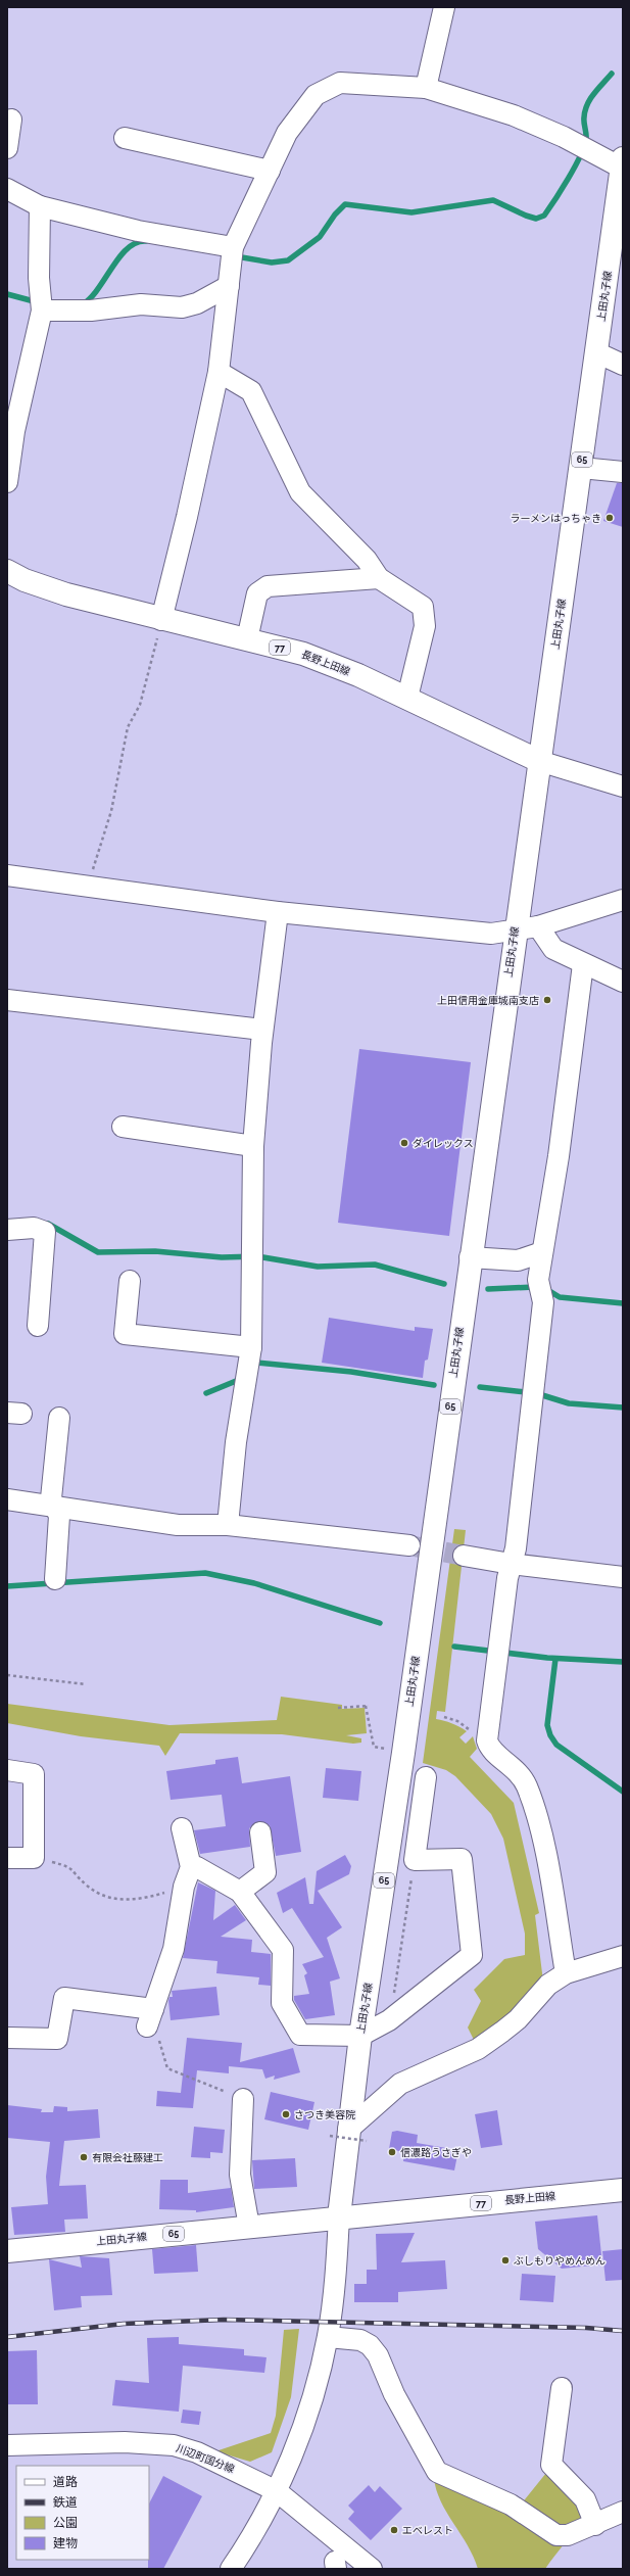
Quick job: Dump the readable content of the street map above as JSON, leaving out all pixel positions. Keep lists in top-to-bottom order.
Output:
{
  "streets": {
    "main road": [
      "上田丸子線",
      "65",
      "77",
      "長野上田線"
    ],
    "street": ["川辺町国分線"]
  },
  "crossings": [
    ["上田丸子線", "長野上田線"]
  ],
  "places": [
    "ラーメンはっちゃき",
    "上田信用金庫城南支店",
    "ダイレックス",
    "さつき美容院",
    "信濃路うさぎや",
    "有限会社藤建工",
    "ぶしもりやめんめん",
    "エベレスト"
  ],
  "legend": [
    "道路",
    "鉄道",
    "公園",
    "建物"
  ]
}
